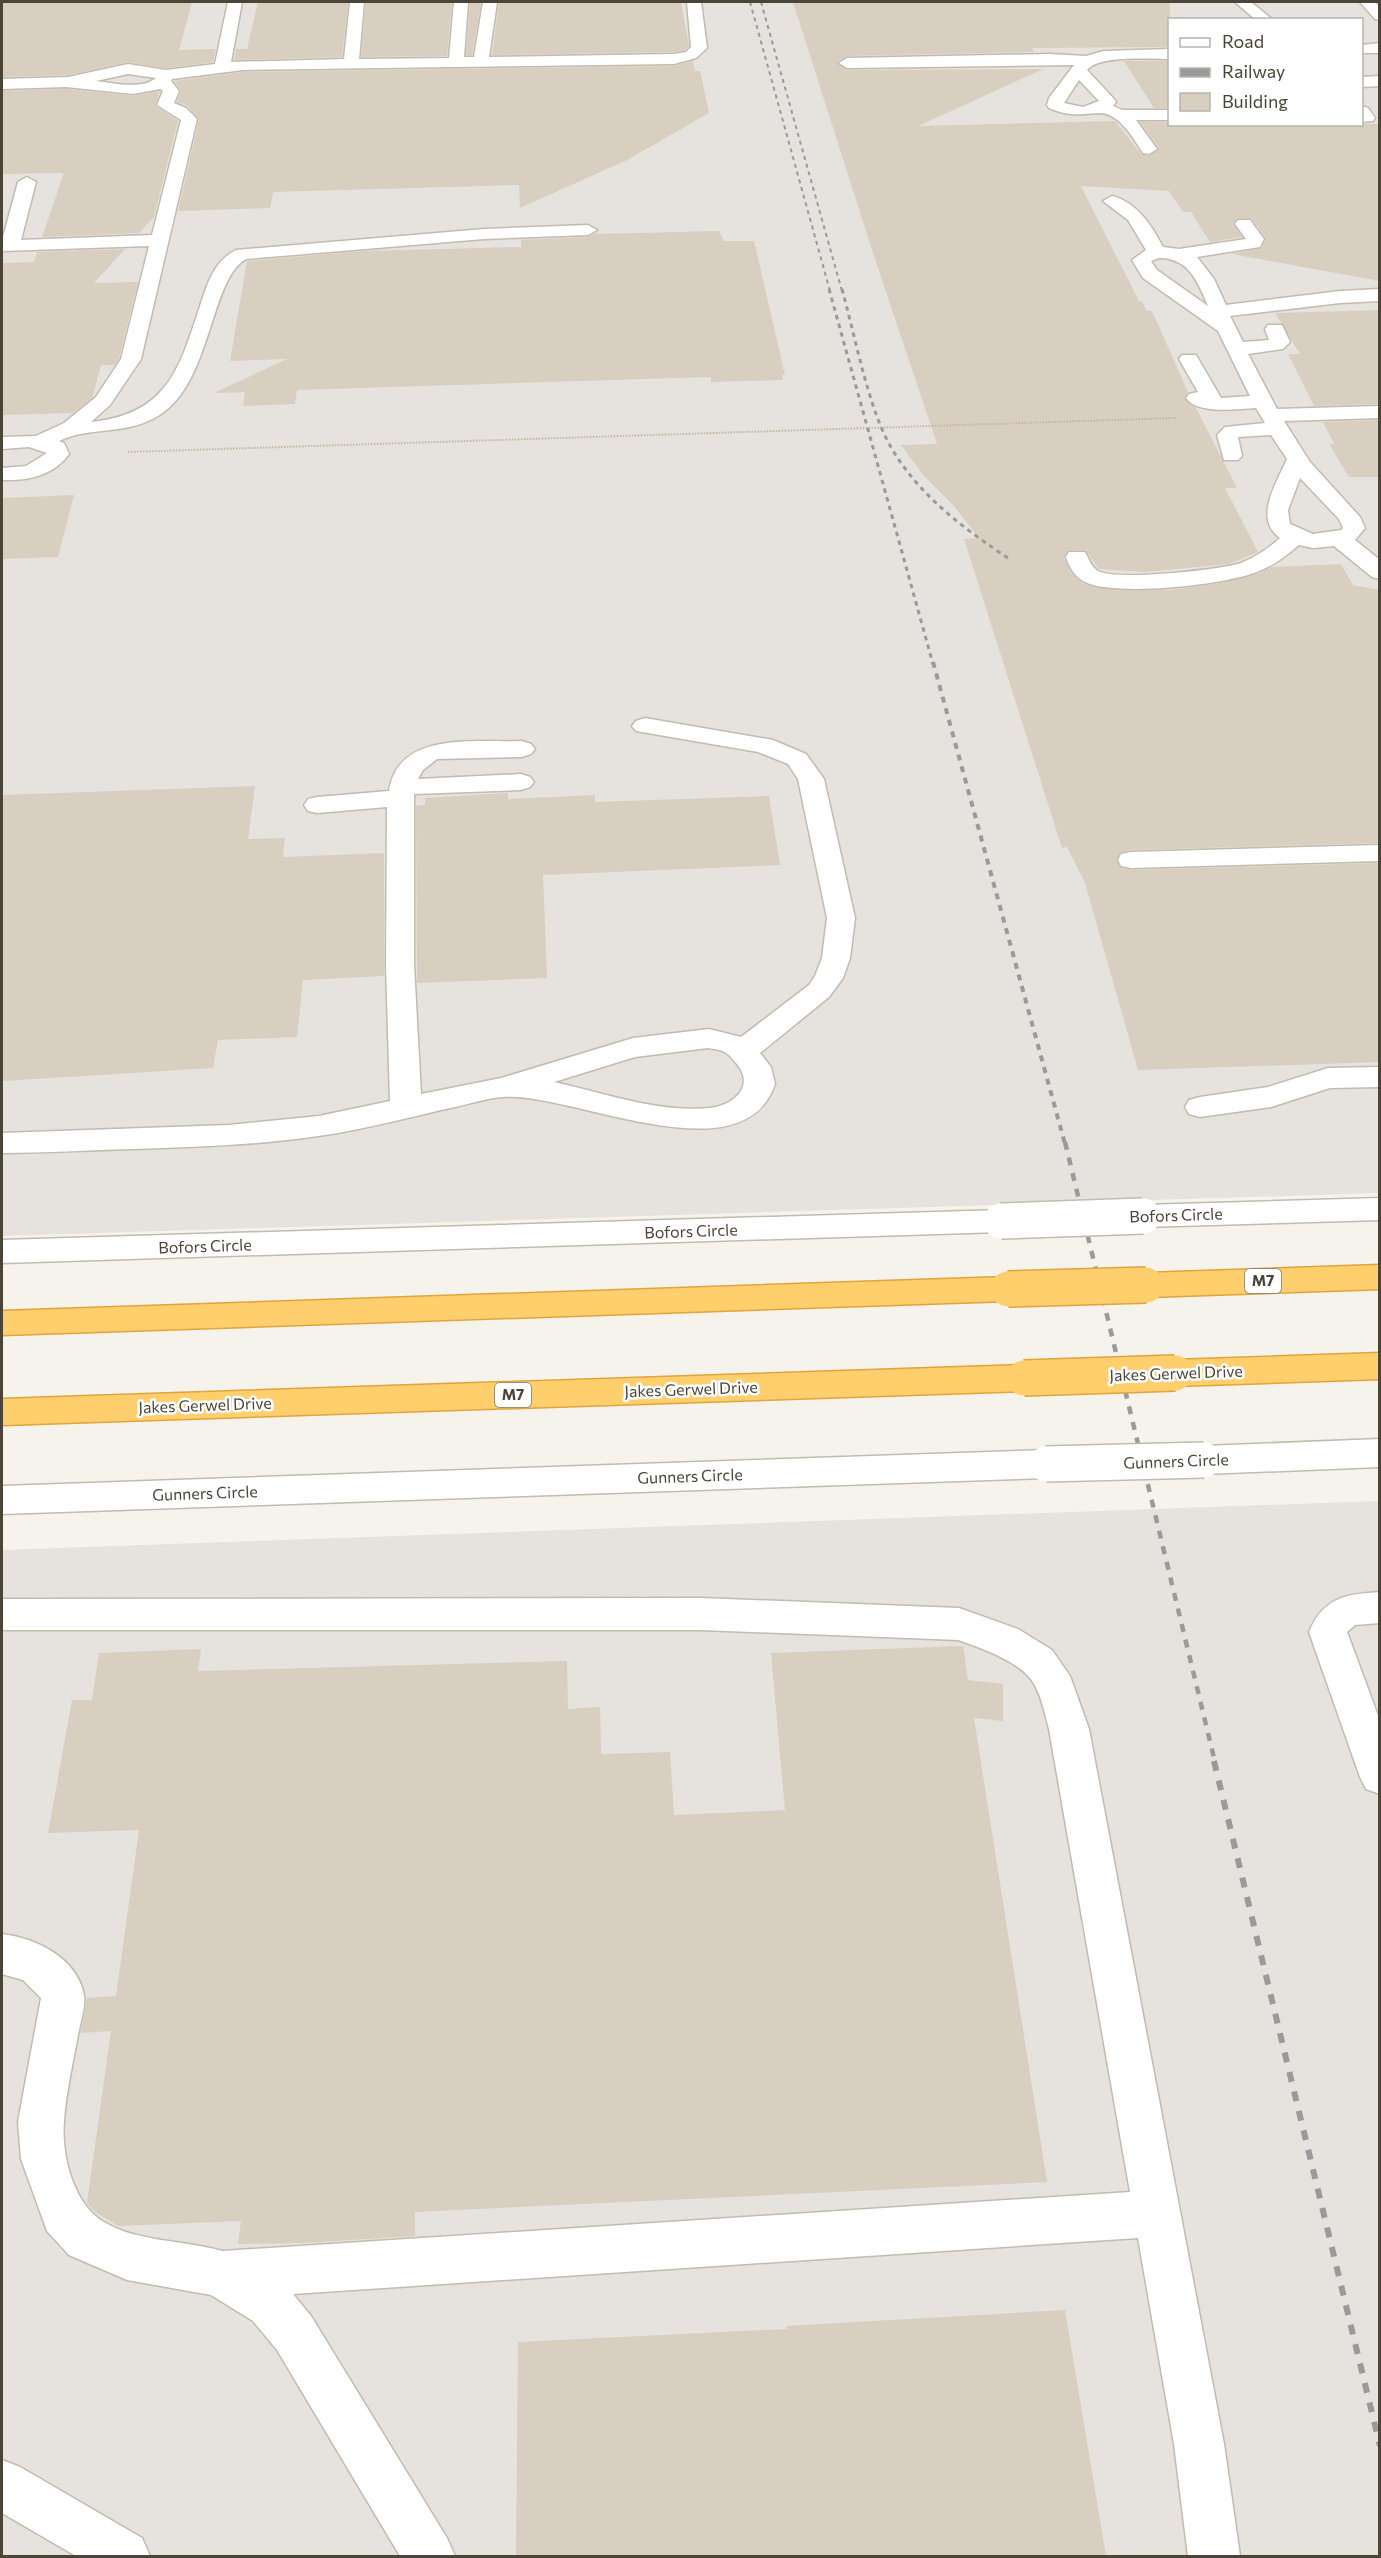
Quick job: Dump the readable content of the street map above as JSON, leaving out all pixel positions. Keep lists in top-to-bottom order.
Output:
{
  "streets": {
    "highway": ["M7", "Jakes Gerwel Drive"],
    "street": ["Bofors Circle", "Gunners Circle"]
  },
  "legend": ["Road", "Railway", "Building"]
}
